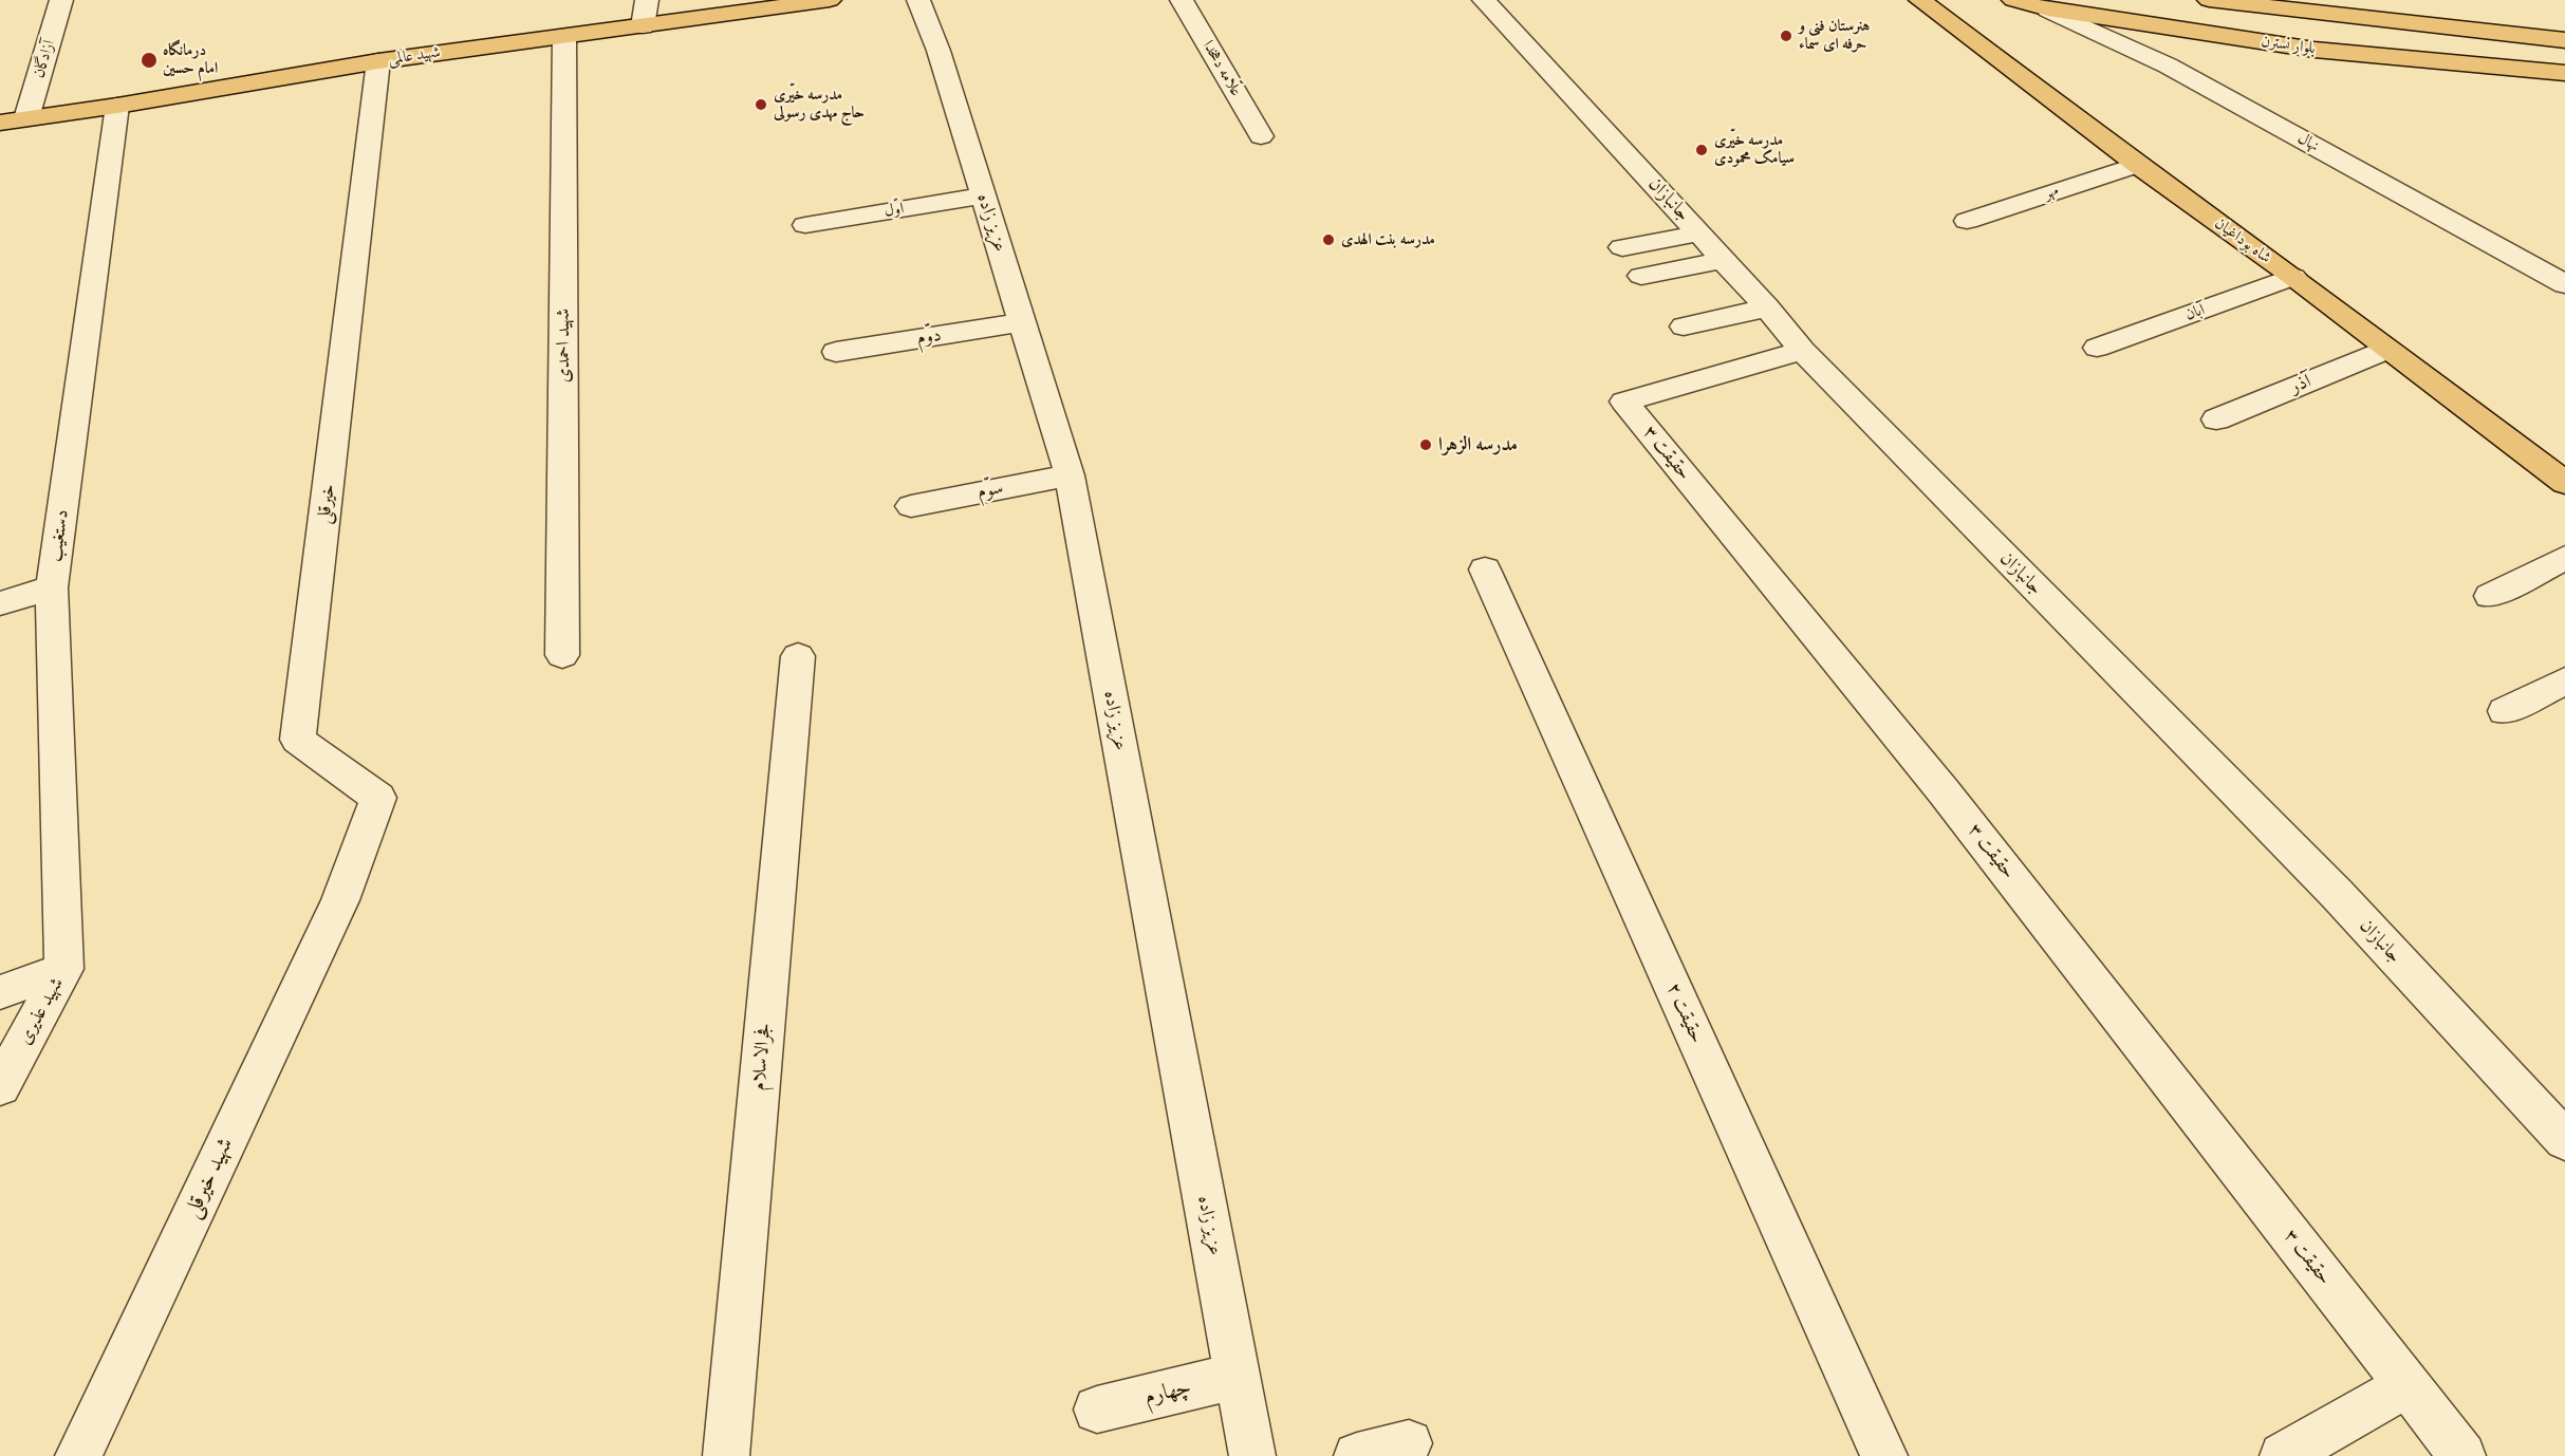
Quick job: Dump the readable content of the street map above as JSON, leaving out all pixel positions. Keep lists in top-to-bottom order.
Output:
{
  "streets": {
    "main road": ["بلوار نسترن", "شهید عالمی", "شاه بوداغیان"],
    "street": [
      "آزادگان",
      "علّامه دهخدا",
      "نهال",
      "مهر",
      "جانبازان",
      "اوّل",
      "عزیز زاده",
      "آبان",
      "دوّم",
      "شهید احمدی",
      "آذر",
      "حقیقت ۳",
      "سوّم",
      "خیرقلی",
      "دستغیب",
      "شهید عذیری",
      "حقیقت ۲",
      "فجرالاسلام",
      "شهید خیرقلی",
      "چهارم"
    ]
  },
  "crossings": [
    ["بلوار نسترن", "نهال"],
    ["شهید عالمی", "آزادگان"],
    ["شهید عالمی", "شهید احمدی"],
    ["شهید عالمی", "خیرقلی"],
    ["شهید عالمی", "دستغیب"],
    ["مهر", "شاه بوداغیان"],
    ["جانبازان", "حقیقت ۳"],
    ["اوّل", "عزیز زاده"],
    ["عزیز زاده", "دوّم"],
    ["عزیز زاده", "سوّم"],
    ["عزیز زاده", "چهارم"],
    ["شاه بوداغیان", "آبان"],
    ["شاه بوداغیان", "آذر"],
    ["خیرقلی", "شهید خیرقلی"],
    ["دستغیب", "شهید عذیری"]
  ],
  "places": [
    "هنرستان فنی و حرفه ای سماء",
    "درمانگاه امام حسین",
    "مدرسه خیّری حاج مهدی رسولی",
    "مدرسه خیّری سیامک محمودی",
    "مدرسه بنت الهدی",
    "مدرسه الزهرا"
  ]
}
